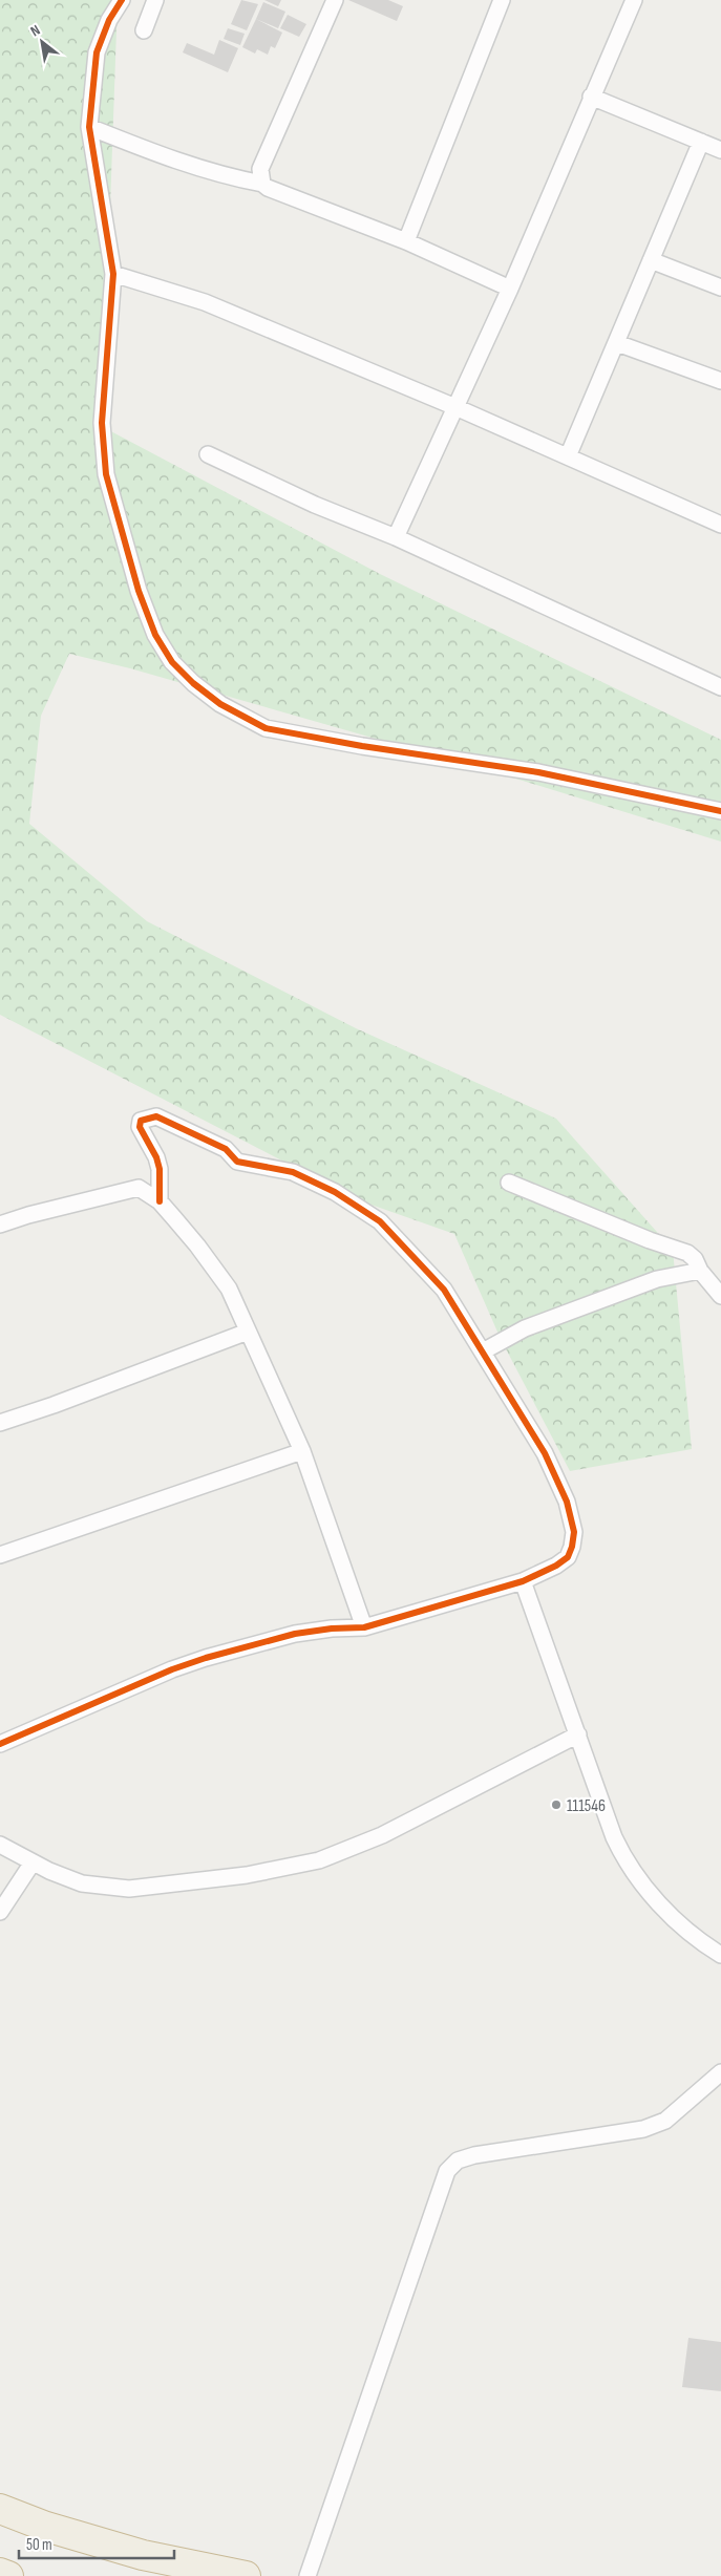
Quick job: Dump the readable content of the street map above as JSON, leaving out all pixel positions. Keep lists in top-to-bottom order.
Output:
{
  "places": ["111546"],
  "scale_bar": "50 m",
  "north": "top left"
}
